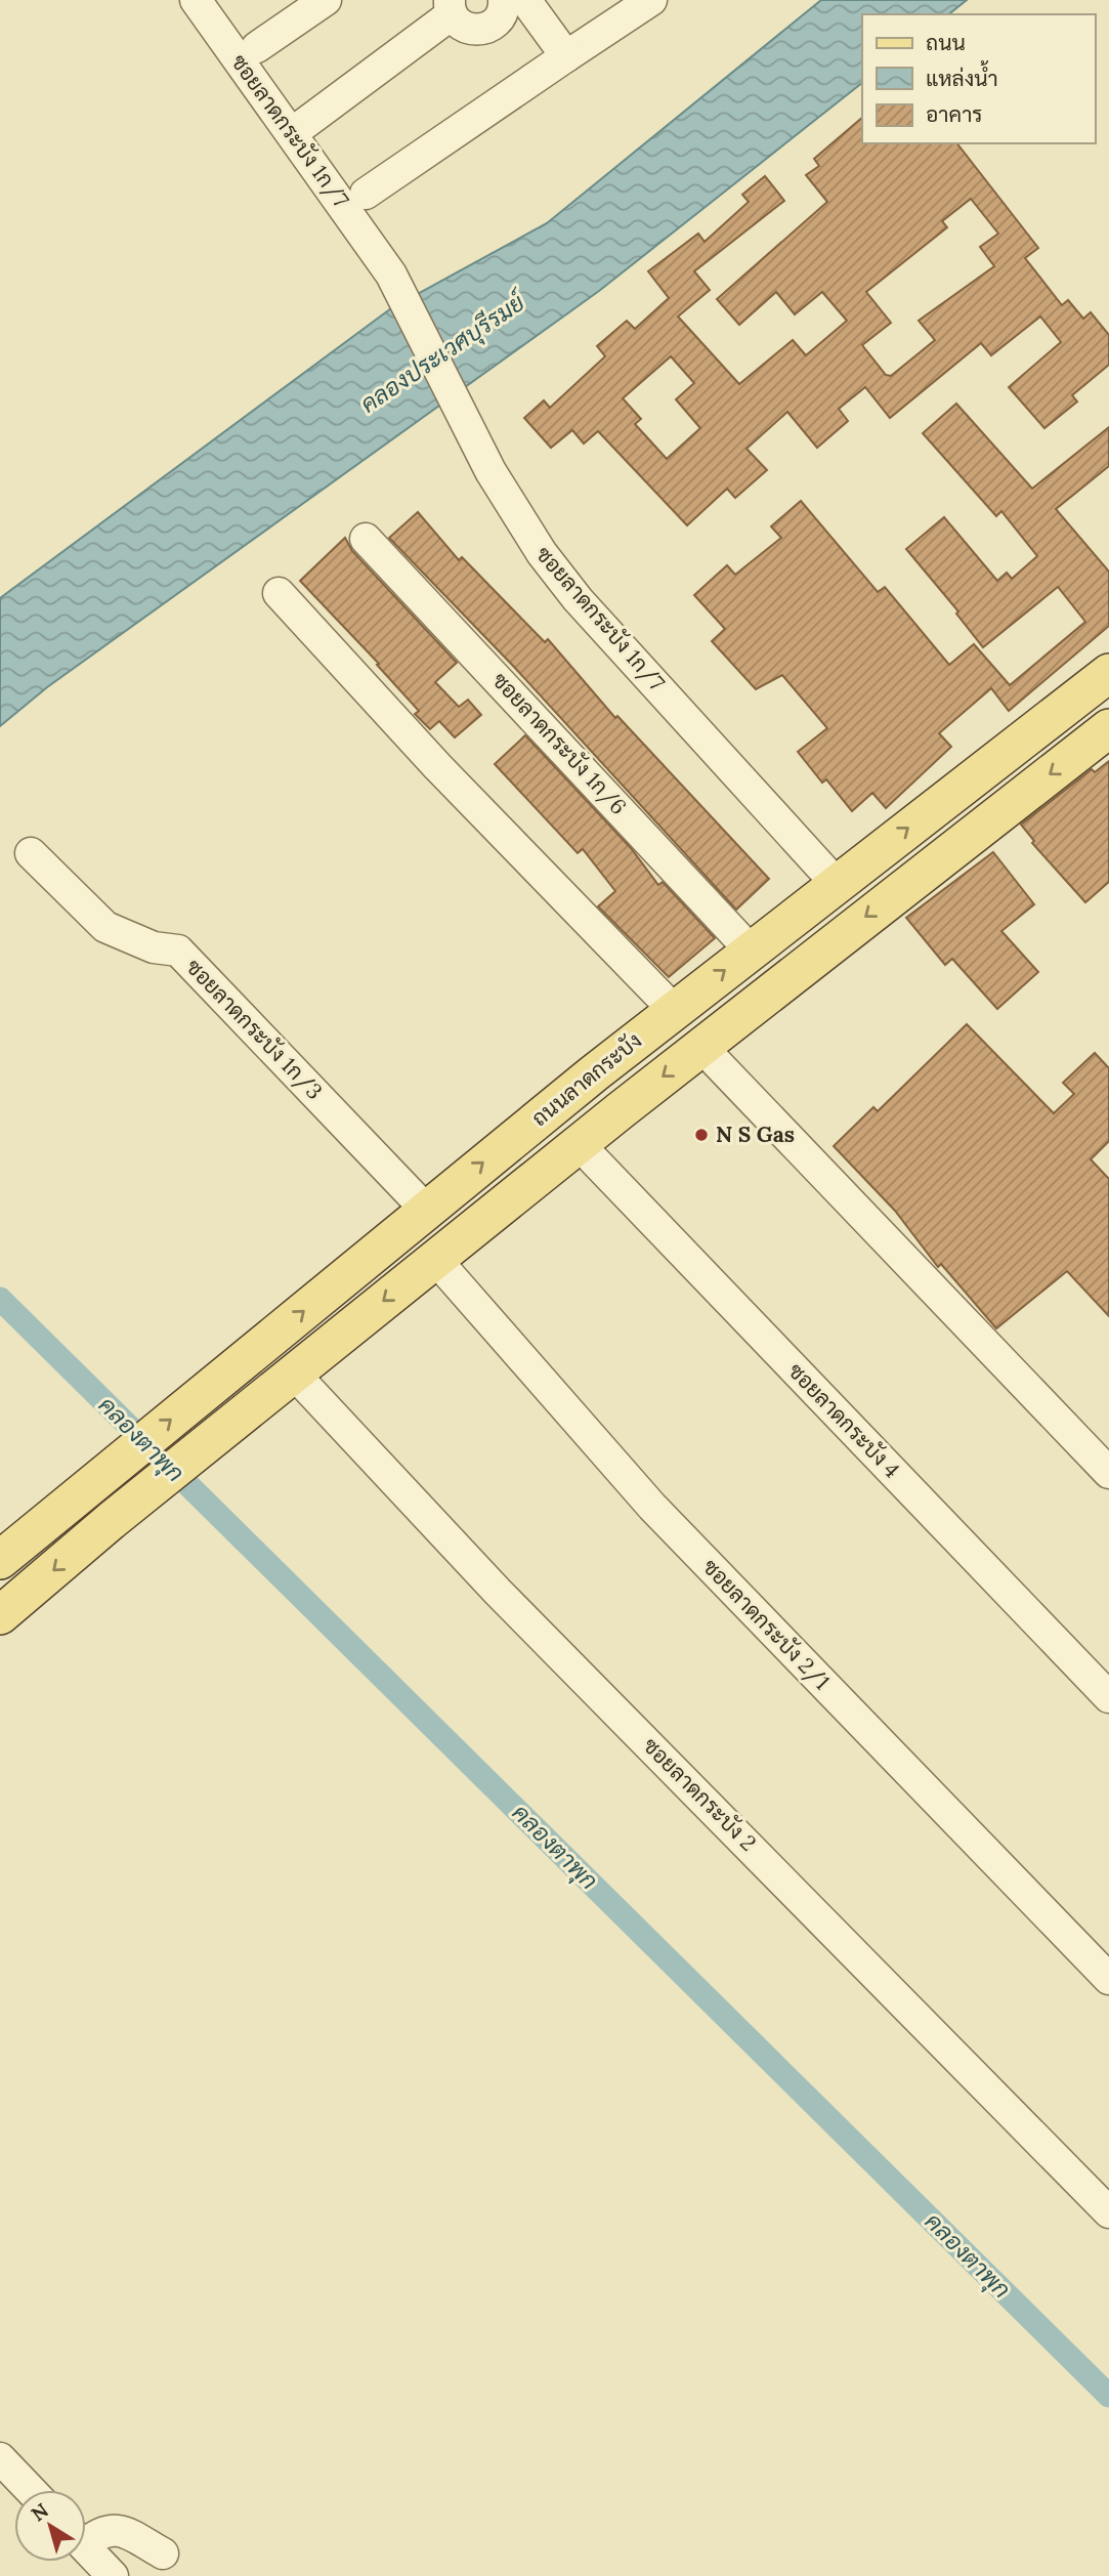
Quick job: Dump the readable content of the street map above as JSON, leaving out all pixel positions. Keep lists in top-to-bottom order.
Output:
{
  "streets": {
    "main road": ["ถนนลาดกระบัง"],
    "street": [
      "ซอยลาดกระบัง 1ก/7",
      "ซอยลาดกระบัง 1ก/6",
      "ซอยลาดกระบัง 1ก/3",
      "ซอยลาดกระบัง 4",
      "ซอยลาดกระบัง 2/1",
      "ซอยลาดกระบัง 2"
    ]
  },
  "crossings": [
    ["ซอยลาดกระบัง 1ก/7", "ถนนลาดกระบัง"],
    ["ซอยลาดกระบัง 1ก/6", "ถนนลาดกระบัง"],
    ["ซอยลาดกระบัง 1ก/3", "ถนนลาดกระบัง"],
    ["ถนนลาดกระบัง", "ซอยลาดกระบัง 4"],
    ["ถนนลาดกระบัง", "ซอยลาดกระบัง 2/1"],
    ["ถนนลาดกระบัง", "ซอยลาดกระบัง 2"]
  ],
  "water": ["คลองประเวศบุรีรมย์", "คลองตาพุก"],
  "places": ["N S Gas"],
  "legend": ["ถนน", "แหล่งน้ำ", "อาคาร"],
  "north": "top left"
}
